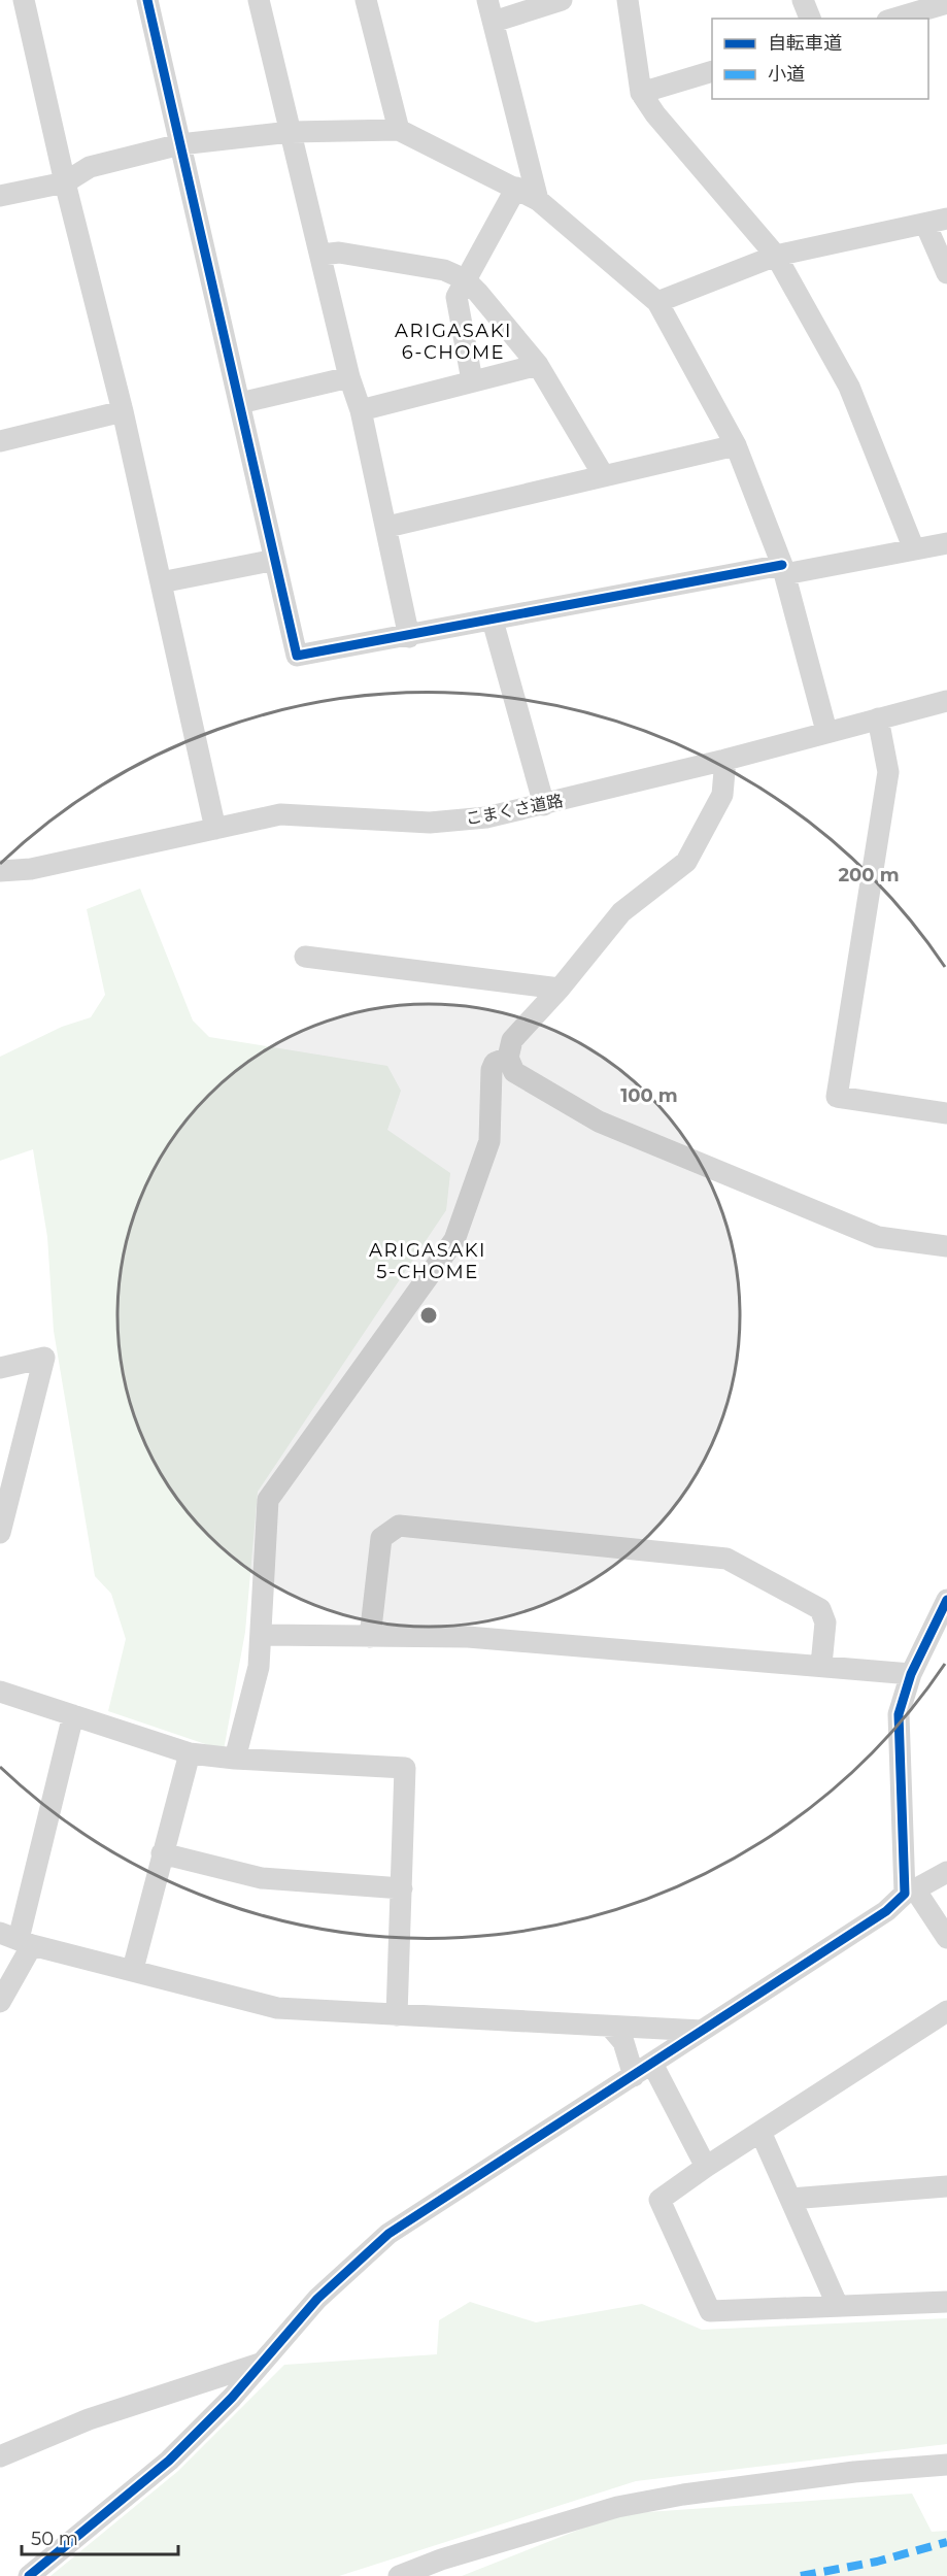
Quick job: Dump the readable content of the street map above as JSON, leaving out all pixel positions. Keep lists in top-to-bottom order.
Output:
{
  "streets": {
    "street": ["こまくさ道路"]
  },
  "districts": ["ARIGASAKI 6-CHOME", "ARIGASAKI 5-CHOME"],
  "legend": ["自転車道", "小道"],
  "scale_bar": "50 m",
  "rings": ["200 m", "100 m"]
}
